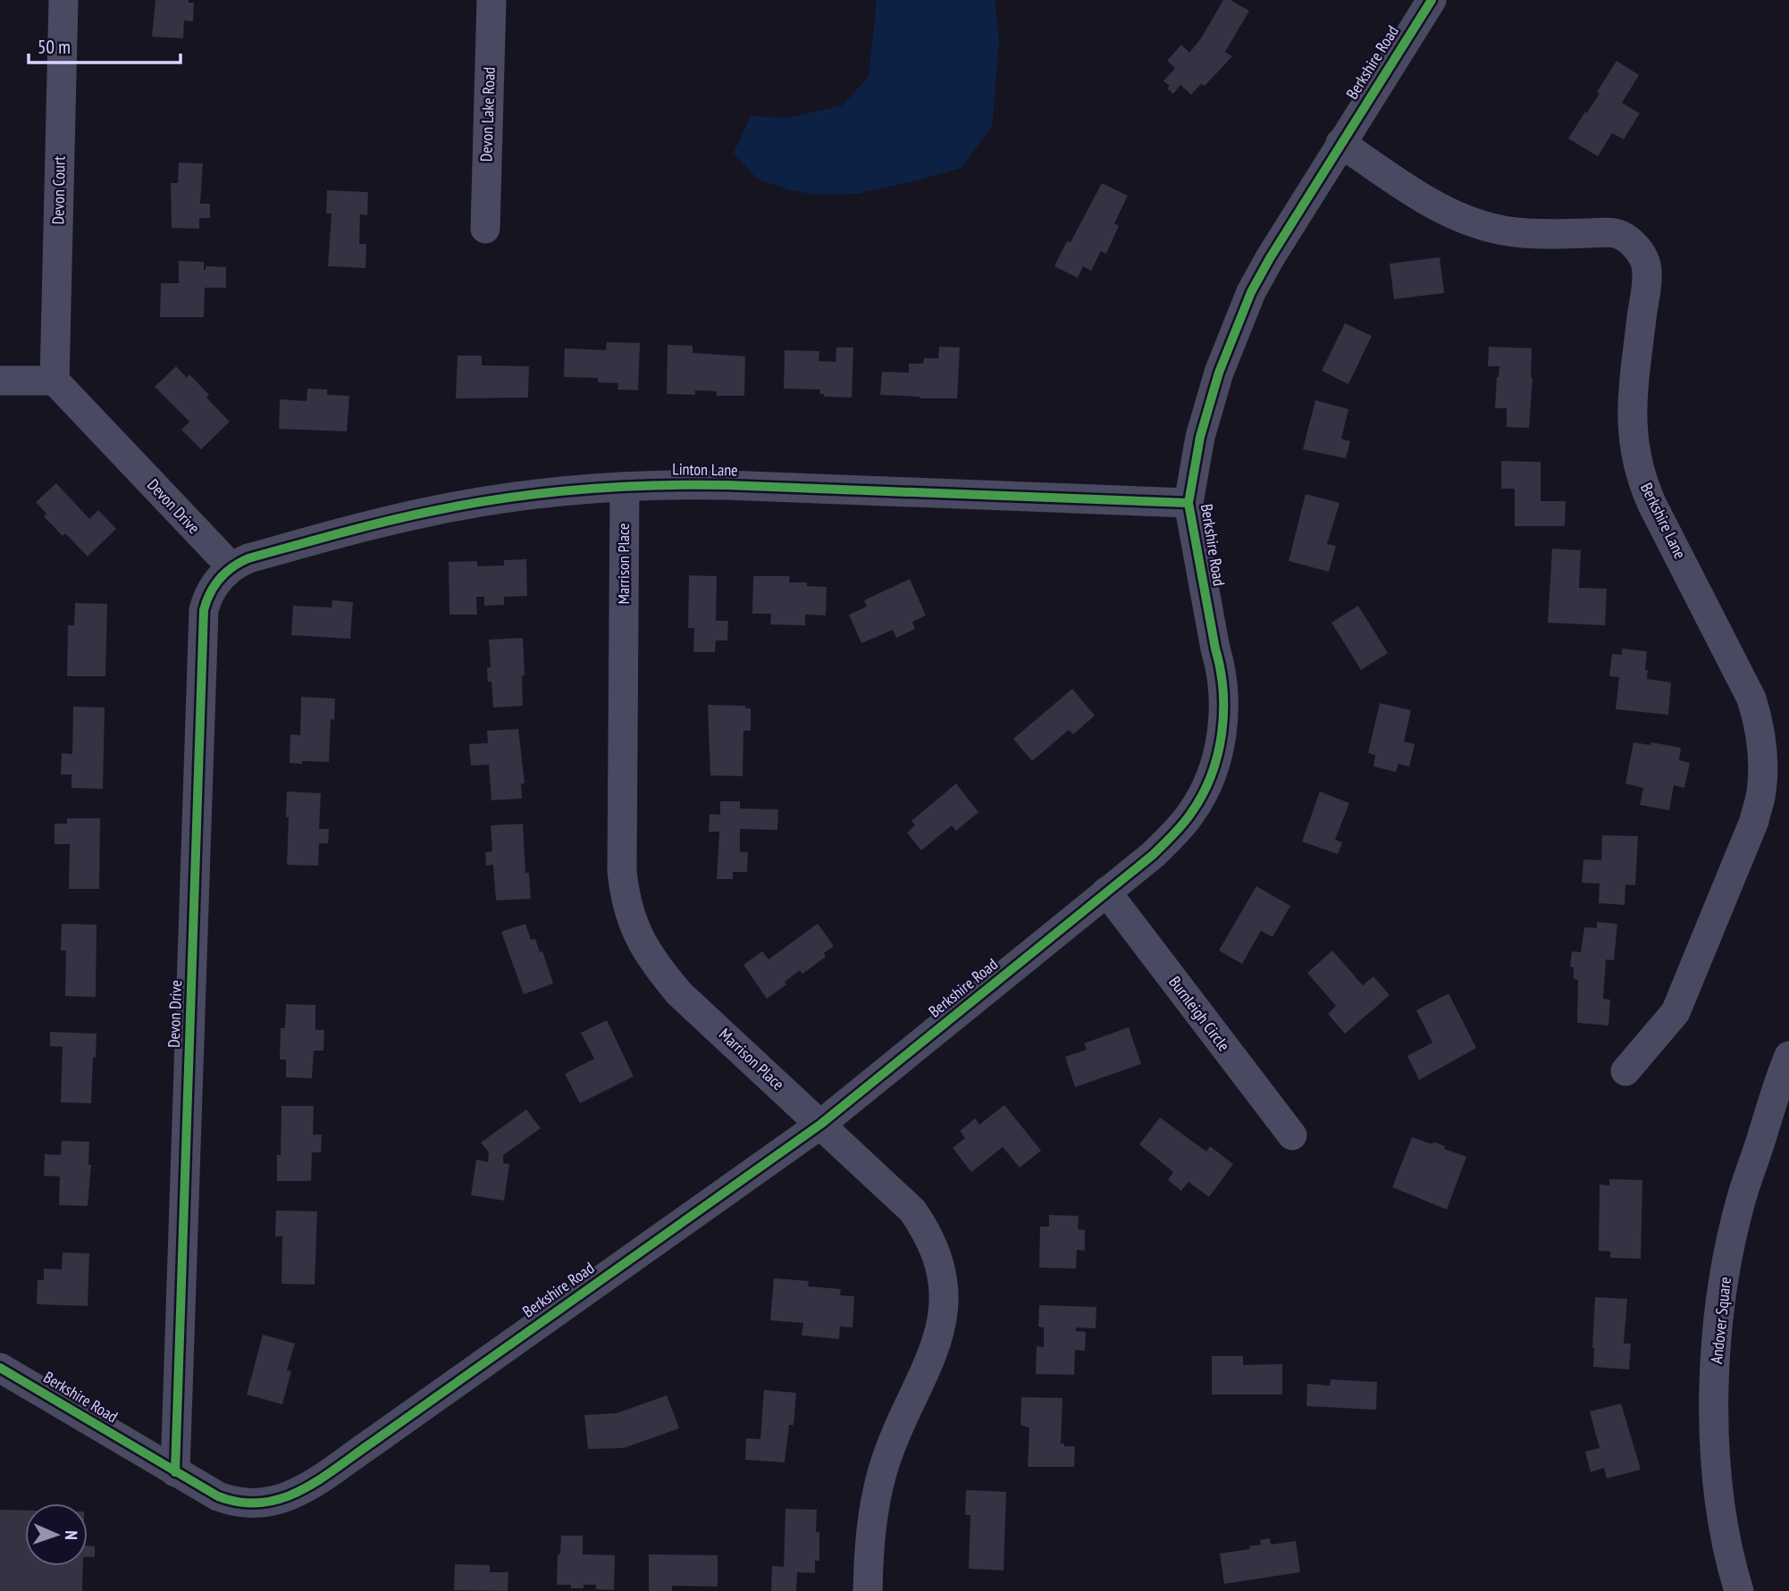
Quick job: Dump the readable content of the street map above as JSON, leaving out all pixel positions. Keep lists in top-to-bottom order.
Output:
{
  "streets": {
    "street": [
      "Berkshire Road",
      "Devon Lake Road",
      "Devon Court",
      "Linton Lane",
      "Devon Drive",
      "Berkshire Lane",
      "Marrison Place",
      "Burnleigh Circle",
      "Andover Square"
    ]
  },
  "crossings": [
    ["Berkshire Road", "Linton Lane"],
    ["Berkshire Road", "Devon Drive"],
    ["Berkshire Road", "Berkshire Lane"],
    ["Berkshire Road", "Marrison Place"],
    ["Berkshire Road", "Burnleigh Circle"],
    ["Devon Court", "Devon Drive"],
    ["Linton Lane", "Devon Drive"],
    ["Linton Lane", "Marrison Place"]
  ],
  "scale_bar": "50 m",
  "north": "right"
}
